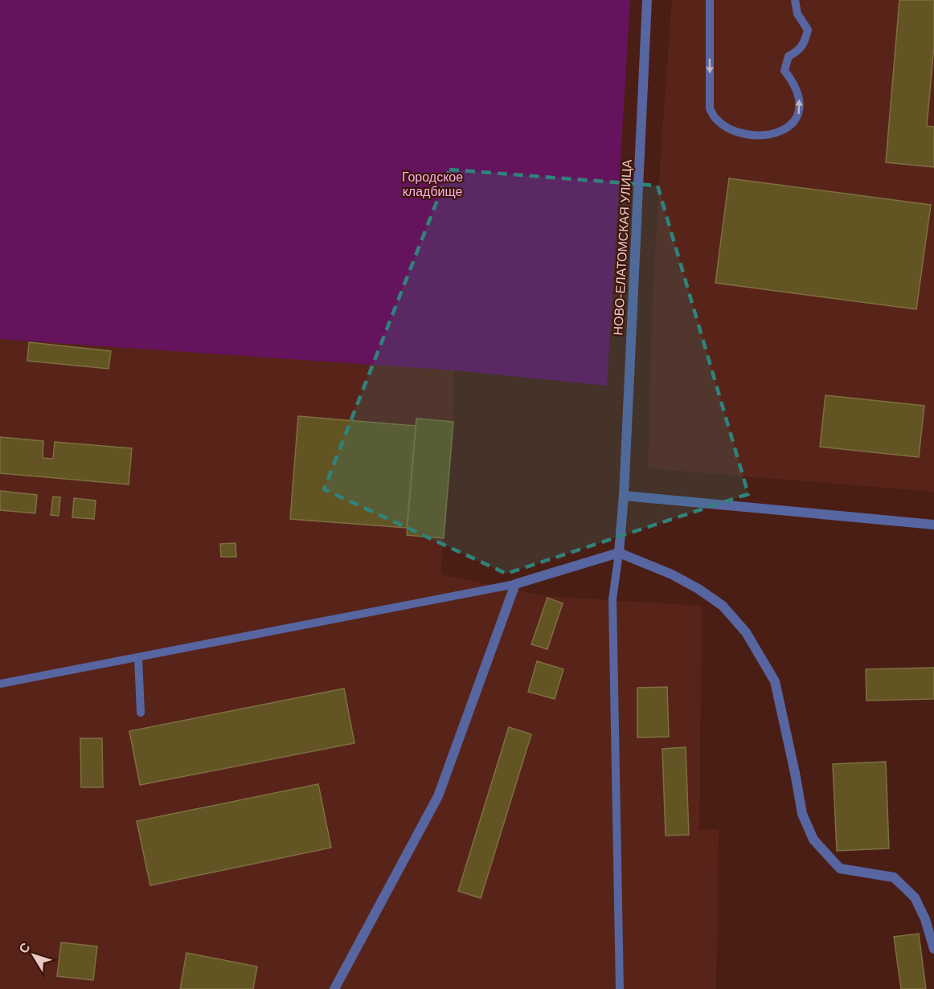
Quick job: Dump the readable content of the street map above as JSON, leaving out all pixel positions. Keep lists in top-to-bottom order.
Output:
{
  "streets": {
    "street": ["НОВО-ЕЛАТОМСКАЯ УЛИЦА"]
  },
  "parks": ["Городское кладбище"],
  "north": "top left"
}
